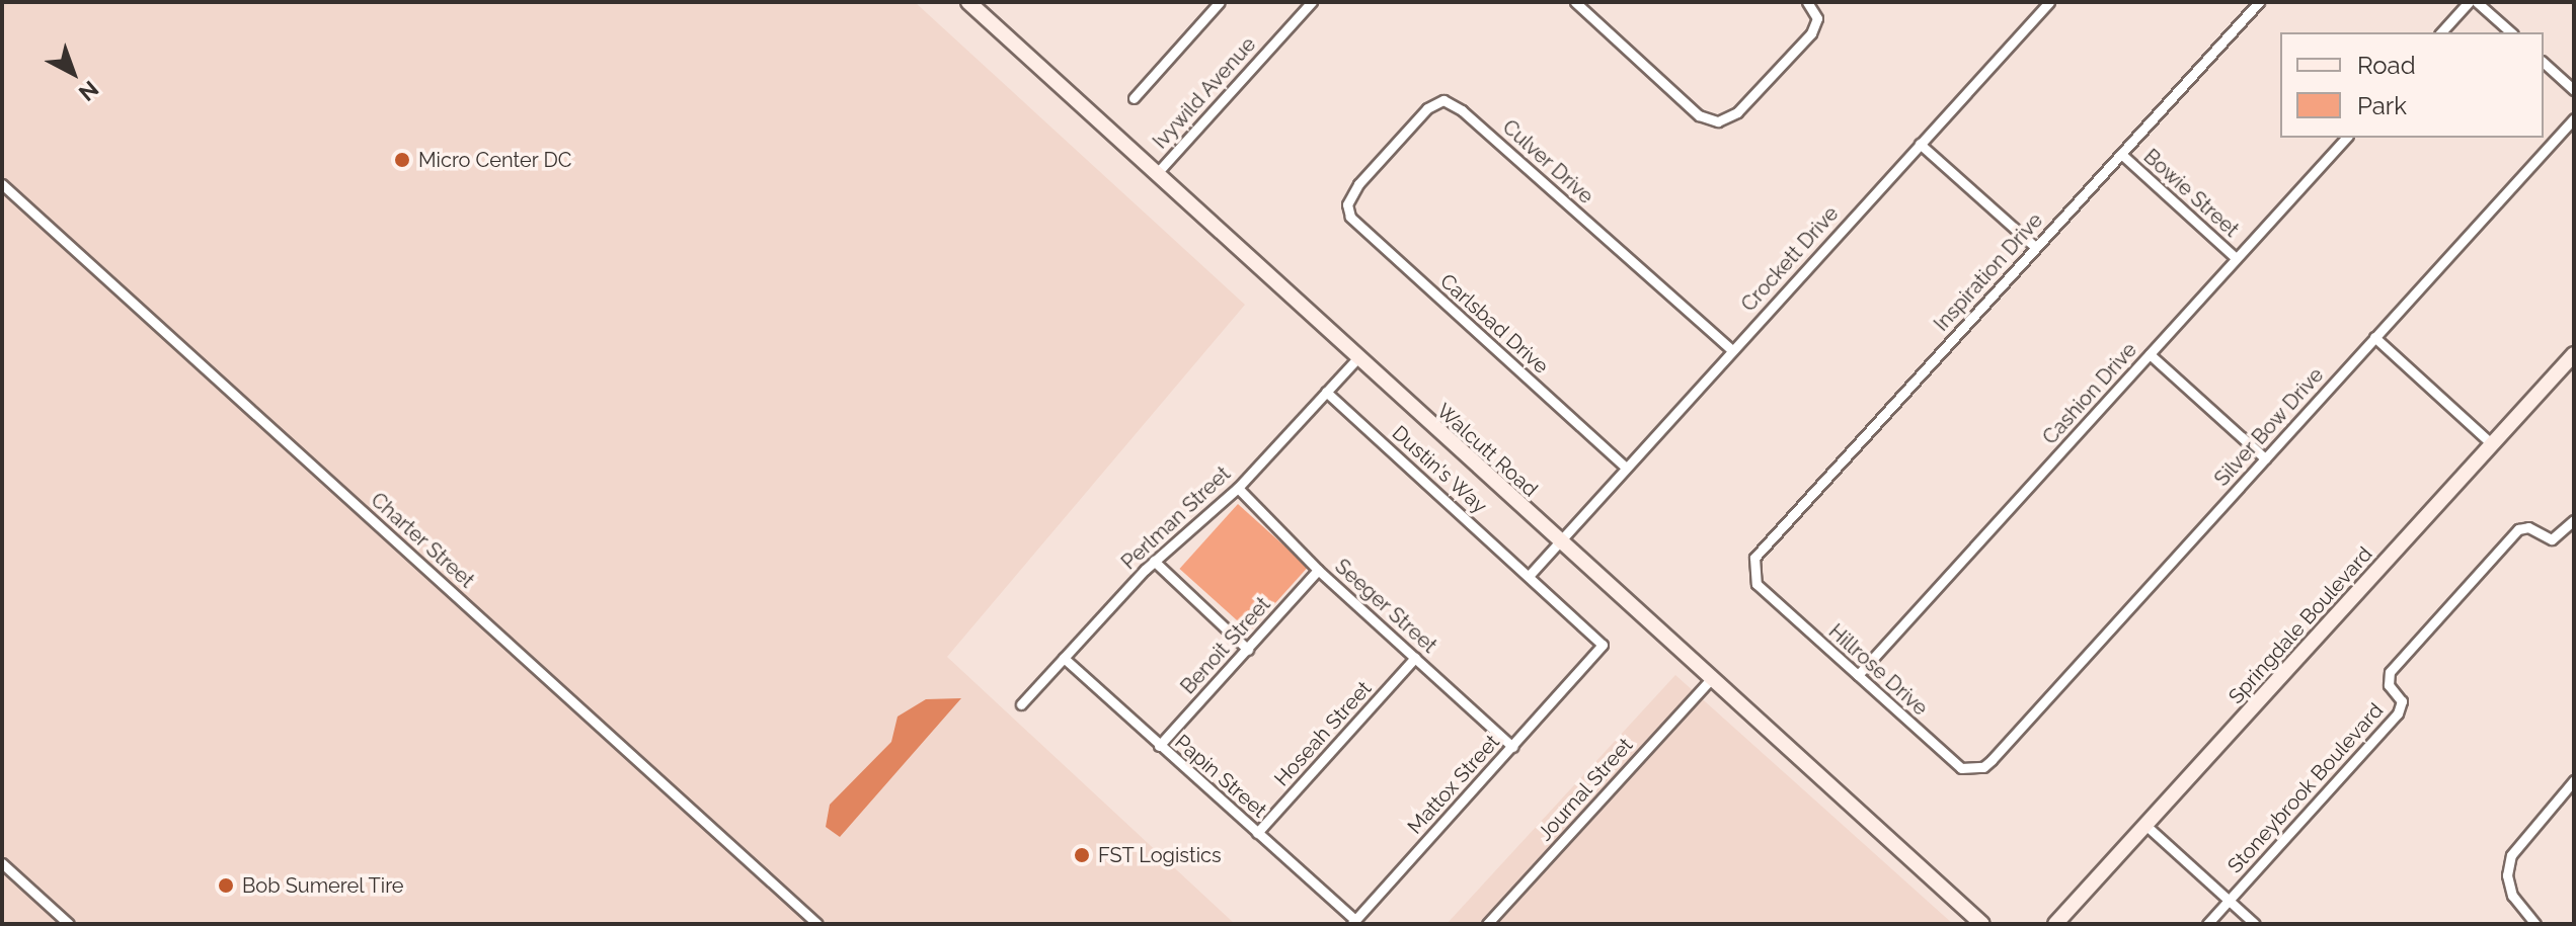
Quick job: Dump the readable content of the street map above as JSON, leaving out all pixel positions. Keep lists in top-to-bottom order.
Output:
{
  "streets": {
    "street": [
      "Ivywild Avenue",
      "Culver Drive",
      "Bowie Street",
      "Crockett Drive",
      "Inspiration Drive",
      "Carlsbad Drive",
      "Cashion Drive",
      "Silver Bow Drive",
      "Walcutt Road",
      "Dustin's Way",
      "Perlman Street",
      "Charter Street",
      "Seeger Street",
      "Springdale Boulevard",
      "Benoit Street",
      "Hillrose Drive",
      "Hoseah Street",
      "Papin Street",
      "Mattox Street",
      "Stoneybrook Boulevard",
      "Journal Street"
    ]
  },
  "crossings": [
    ["Ivywild Avenue", "Walcutt Road"],
    ["Culver Drive", "Crockett Drive"],
    ["Culver Drive", "Carlsbad Drive"],
    ["Bowie Street", "Inspiration Drive"],
    ["Bowie Street", "Cashion Drive"],
    ["Crockett Drive", "Carlsbad Drive"],
    ["Crockett Drive", "Walcutt Road"],
    ["Inspiration Drive", "Hillrose Drive"],
    ["Cashion Drive", "Hillrose Drive"],
    ["Silver Bow Drive", "Hillrose Drive"],
    ["Walcutt Road", "Perlman Street"],
    ["Walcutt Road", "Journal Street"],
    ["Dustin's Way", "Perlman Street"],
    ["Dustin's Way", "Mattox Street"],
    ["Perlman Street", "Seeger Street"],
    ["Perlman Street", "Papin Street"],
    ["Seeger Street", "Benoit Street"],
    ["Seeger Street", "Hoseah Street"],
    ["Seeger Street", "Mattox Street"],
    ["Springdale Boulevard", "Stoneybrook Boulevard"],
    ["Benoit Street", "Papin Street"],
    ["Hoseah Street", "Papin Street"],
    ["Papin Street", "Mattox Street"]
  ],
  "places": ["Micro Center DC", "FST Logistics", "Bob Sumerel Tire"],
  "legend": ["Road", "Park"],
  "north": "bottom right"
}
